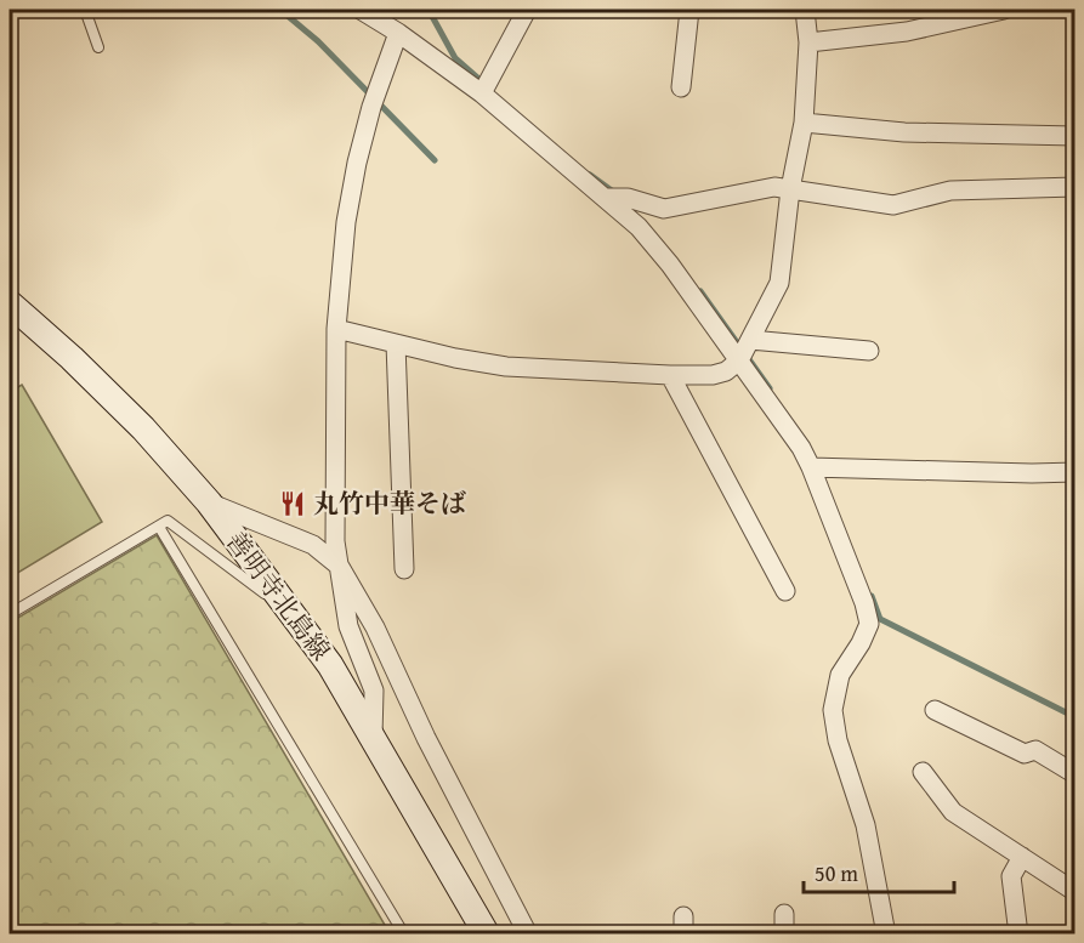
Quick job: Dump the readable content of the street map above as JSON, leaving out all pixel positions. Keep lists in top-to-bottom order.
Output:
{
  "streets": {
    "main road": ["善明寺北島線"]
  },
  "places": {
    "restaurant": ["丸竹中華そば"]
  },
  "scale_bar": "50 m"
}
